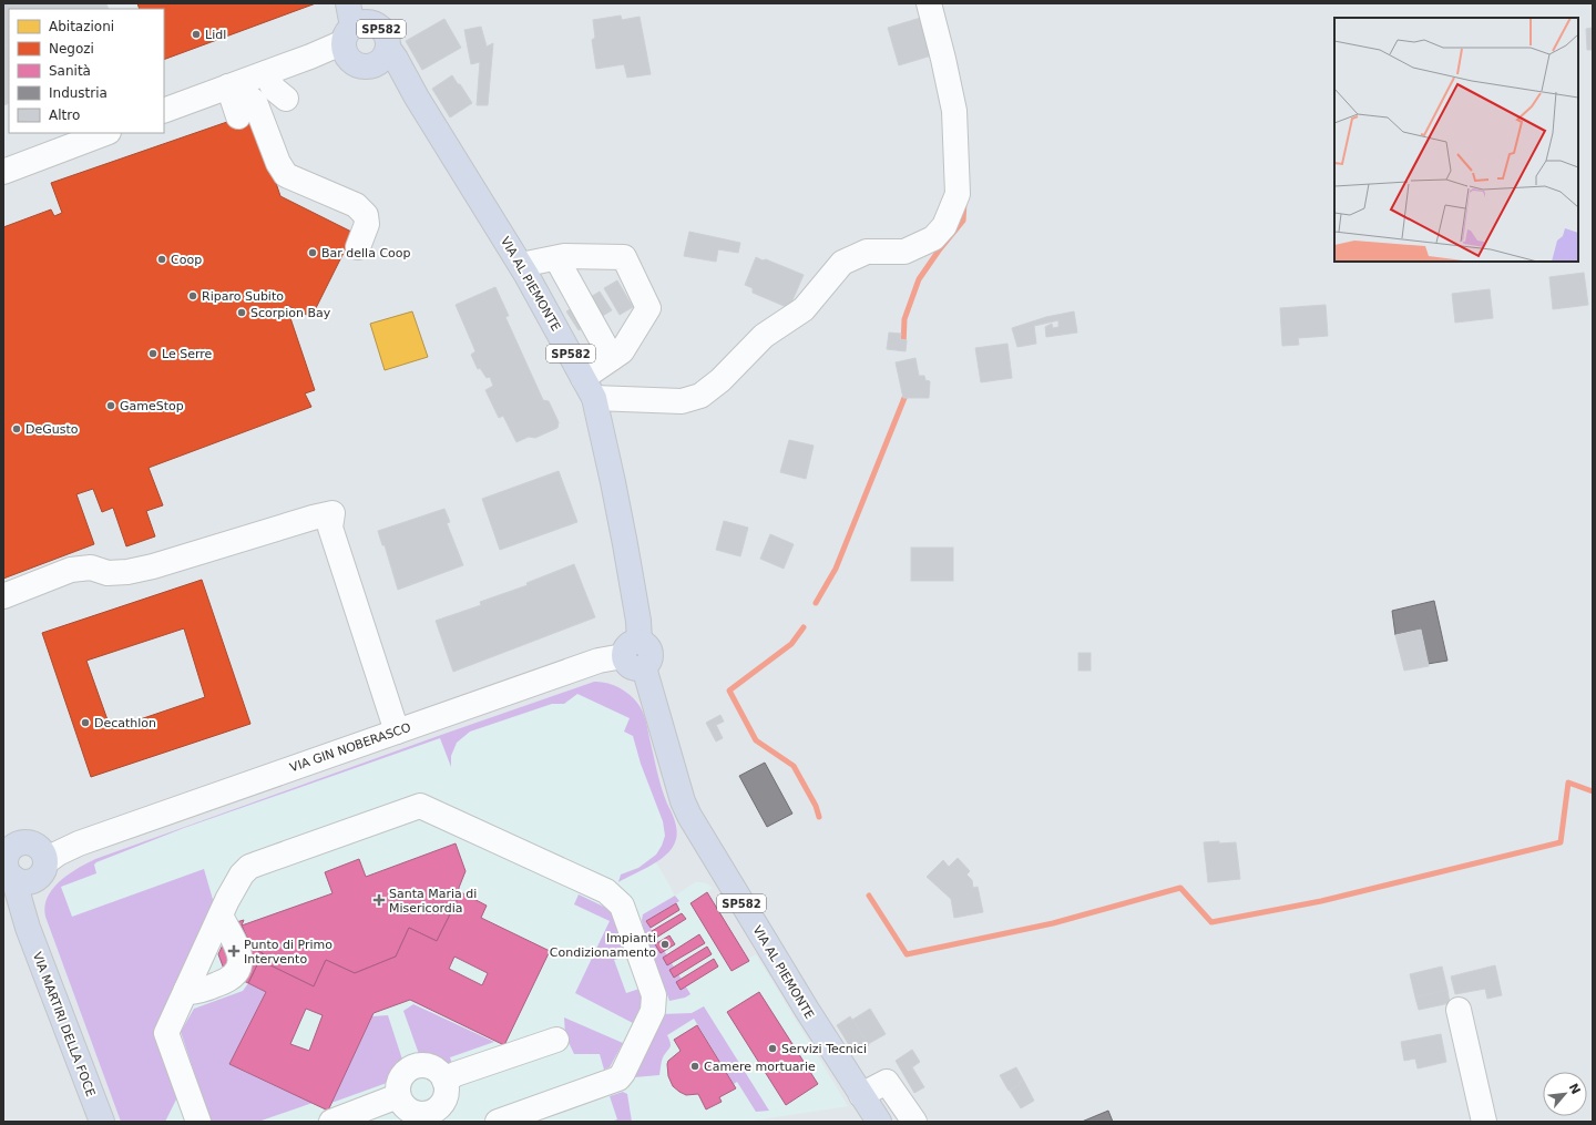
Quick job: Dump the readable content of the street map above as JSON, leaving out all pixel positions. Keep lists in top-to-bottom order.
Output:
{
  "streets": {
    "main road": ["SP582", "VIA AL PIEMONTE", "VIA MARTIRI DELLA FOCE"],
    "street": ["VIA GIN NOBERASCO"]
  },
  "crossings": [
    ["SP582", "VIA AL PIEMONTE"],
    ["VIA AL PIEMONTE", "VIA GIN NOBERASCO"],
    ["VIA GIN NOBERASCO", "VIA MARTIRI DELLA FOCE"]
  ],
  "places": {
    "other": [
      "Lidl",
      "Bar della Coop",
      "Coop",
      "Riparo Subito",
      "Scorpion Bay",
      "Le Serre",
      "GameStop",
      "DeGusto",
      "Decathlon",
      "Impianti Condizionamento",
      "Servizi Tecnici",
      "Camere mortuarie"
    ],
    "health": ["Santa Maria di Misericordia", "Punto di Primo Intervento"]
  },
  "legend": [
    "Abitazioni",
    "Negozi",
    "Sanità",
    "Industria",
    "Altro"
  ],
  "north": "top right"
}
